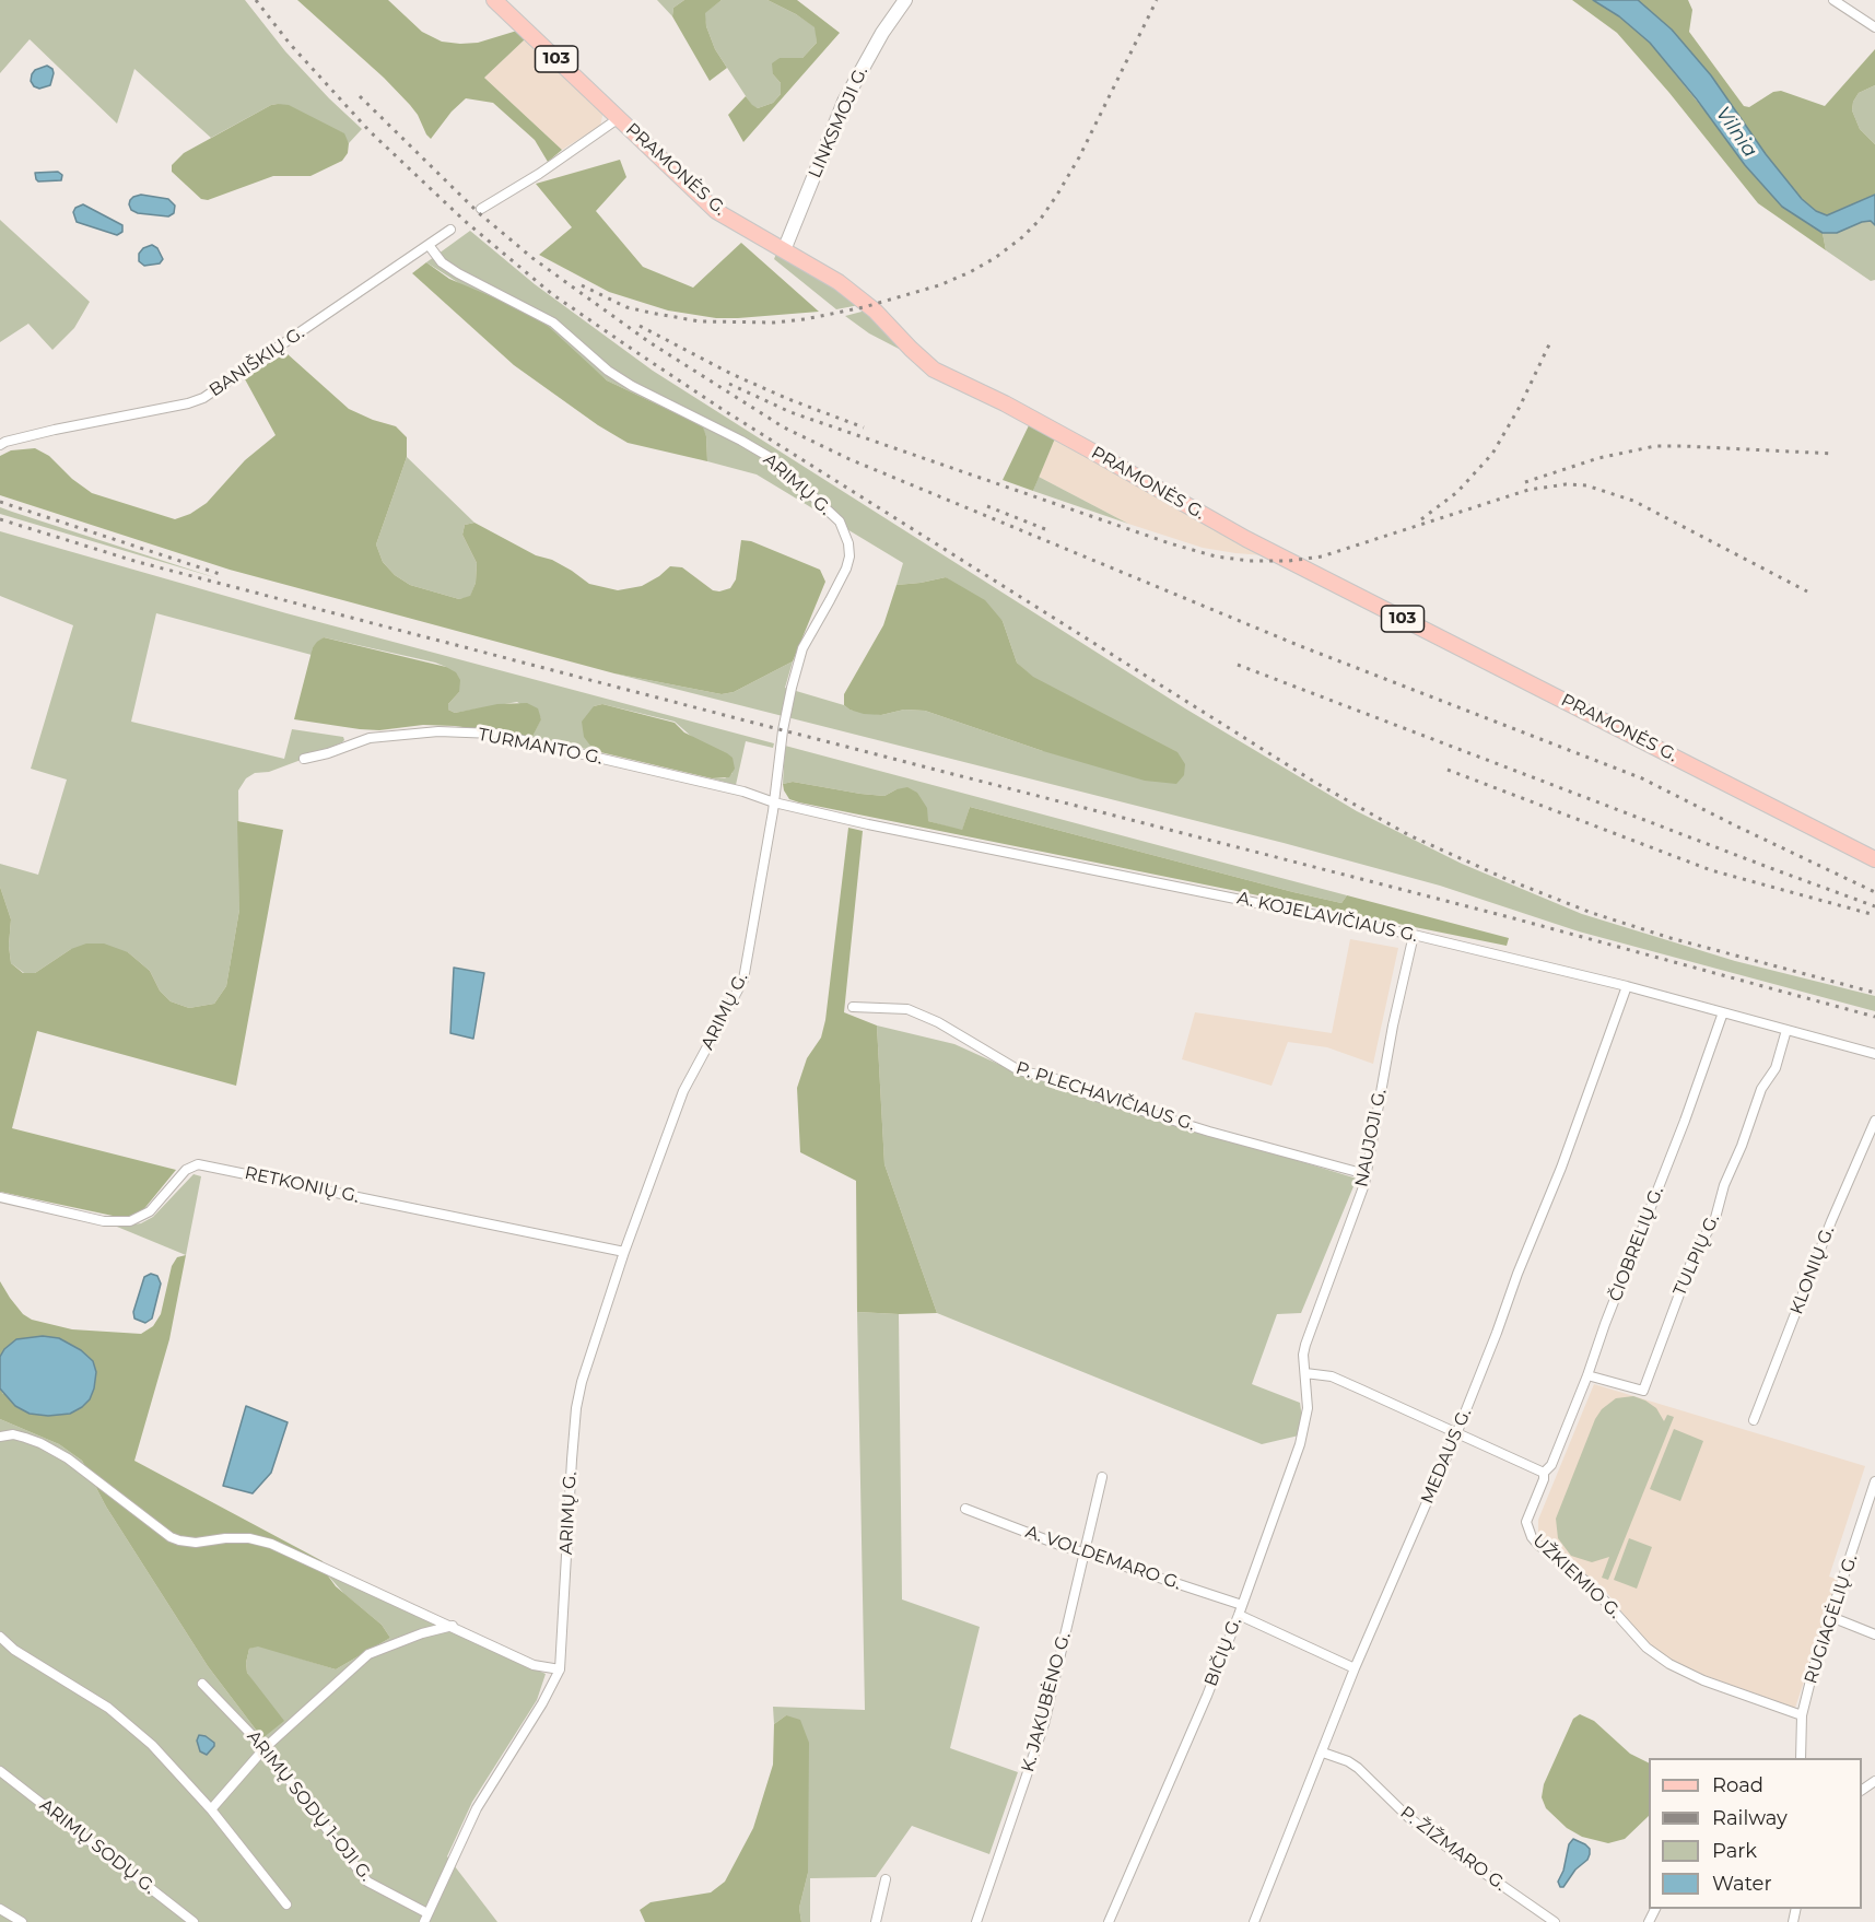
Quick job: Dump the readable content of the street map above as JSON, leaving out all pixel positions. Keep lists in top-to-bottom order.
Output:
{
  "streets": {
    "main road": ["103", "LINKSMOJI G.", "PRAMONĖS G."],
    "street": [
      "BANIŠKIŲ G.",
      "ARIMŲ G.",
      "TURMANTO G.",
      "A. KOJELAVIČIAUS G.",
      "P. PLECHAVIČIAUS G.",
      "NAUJOJI G.",
      "RETKONIŲ G.",
      "ČIOBRELIŲ G.",
      "TULPIŲ G.",
      "KLONIŲ G.",
      "MEDAUS G.",
      "A. VOLDEMARO G.",
      "UŽKIEMIO G.",
      "RUGIAGĖLIŲ G.",
      "BIČIŲ G.",
      "K. JAKUBĖNO G.",
      "ARIMŲ SODŲ 1-OJI G.",
      "ARIMŲ SODŲ G.",
      "P. ŽIŽMARO G."
    ]
  },
  "crossings": [
    ["LINKSMOJI G.", "PRAMONĖS G."],
    ["BANIŠKIŲ G.", "ARIMŲ G."],
    ["ARIMŲ G.", "TURMANTO G."],
    ["ARIMŲ G.", "A. KOJELAVIČIAUS G."],
    ["ARIMŲ G.", "RETKONIŲ G."],
    ["ARIMŲ G.", "ARIMŲ SODŲ 1-OJI G."],
    ["TURMANTO G.", "A. KOJELAVIČIAUS G."],
    ["A. KOJELAVIČIAUS G.", "NAUJOJI G."],
    ["A. KOJELAVIČIAUS G.", "ČIOBRELIŲ G."],
    ["A. KOJELAVIČIAUS G.", "TULPIŲ G."],
    ["A. KOJELAVIČIAUS G.", "MEDAUS G."],
    ["P. PLECHAVIČIAUS G.", "NAUJOJI G."],
    ["NAUJOJI G.", "BIČIŲ G."],
    ["ČIOBRELIŲ G.", "TULPIŲ G."],
    ["ČIOBRELIŲ G.", "UŽKIEMIO G."],
    ["MEDAUS G.", "A. VOLDEMARO G."],
    ["MEDAUS G.", "P. ŽIŽMARO G."],
    ["A. VOLDEMARO G.", "BIČIŲ G."],
    ["A. VOLDEMARO G.", "K. JAKUBĖNO G."],
    ["UŽKIEMIO G.", "RUGIAGĖLIŲ G."]
  ],
  "water": ["Vilnia"],
  "legend": [
    "Road",
    "Railway",
    "Park",
    "Water"
  ]
}
